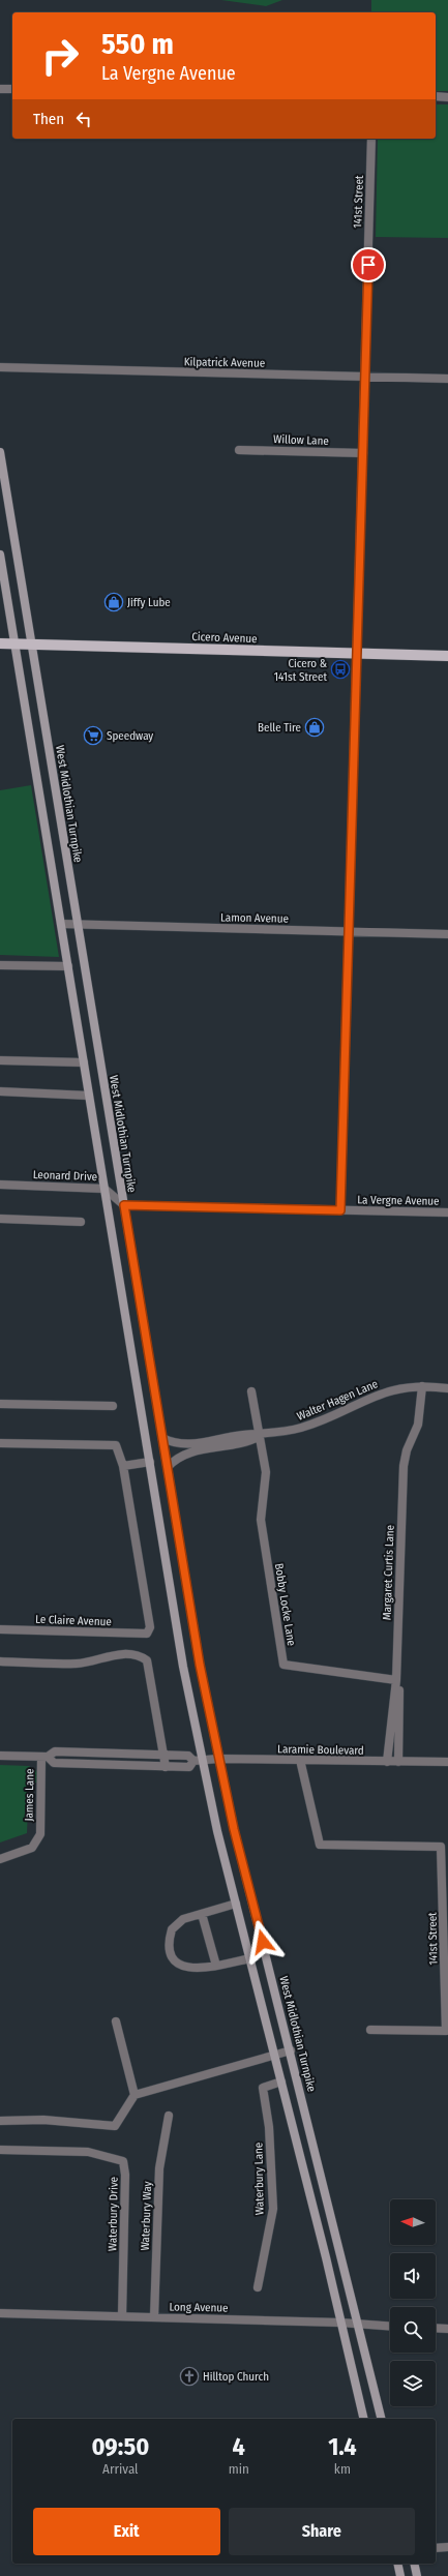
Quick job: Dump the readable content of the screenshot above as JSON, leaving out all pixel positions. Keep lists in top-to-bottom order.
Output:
{
  "streets": {
    "main road": ["Cicero Avenue", "West Midlothian Turnpike"],
    "street": [
      "141st Street",
      "Kilpatrick Avenue",
      "Willow Lane",
      "Lamon Avenue",
      "Leonard Drive",
      "La Vergne Avenue",
      "Walter Hagen Lane",
      "Margaret Curtis Lane",
      "Bobby Locke Lane",
      "Le Claire Avenue",
      "Laramie Boulevard",
      "James Lane",
      "Waterbury Lane",
      "Waterbury Drive",
      "Waterbury Way",
      "Long Avenue"
    ]
  },
  "crossings": [
    ["141st Street", "Kilpatrick Avenue"],
    ["141st Street", "Willow Lane"],
    ["141st Street", "Cicero Avenue"],
    ["141st Street", "Lamon Avenue"],
    ["141st Street", "La Vergne Avenue"],
    ["141st Street", "Laramie Boulevard"],
    ["Cicero Avenue", "West Midlothian Turnpike"],
    ["West Midlothian Turnpike", "Lamon Avenue"],
    ["West Midlothian Turnpike", "Leonard Drive"],
    ["West Midlothian Turnpike", "La Vergne Avenue"],
    ["West Midlothian Turnpike", "Walter Hagen Lane"],
    ["West Midlothian Turnpike", "Laramie Boulevard"],
    ["West Midlothian Turnpike", "Long Avenue"],
    ["Leonard Drive", "La Vergne Avenue"],
    ["Walter Hagen Lane", "Margaret Curtis Lane"],
    ["Walter Hagen Lane", "Bobby Locke Lane"],
    ["Margaret Curtis Lane", "Bobby Locke Lane"],
    ["Margaret Curtis Lane", "Laramie Boulevard"],
    ["Laramie Boulevard", "James Lane"],
    ["Waterbury Drive", "Long Avenue"],
    ["Waterbury Way", "Long Avenue"]
  ],
  "places": {
    "shop": ["Jiffy Lube", "Belle Tire"],
    "bus stop": ["Cicero & 141st Street"],
    "supermarket": ["Speedway"],
    "church": ["Hilltop Church"]
  },
  "north": "left",
  "page": {
    "turn": ["550 m", "La Vergne Avenue"],
    "then": "Then",
    "eta": [
      "09:50",
      "Arrival",
      "4",
      "min",
      "1.4",
      "km"
    ],
    "buttons": ["Exit", "Share"]
  }
}
